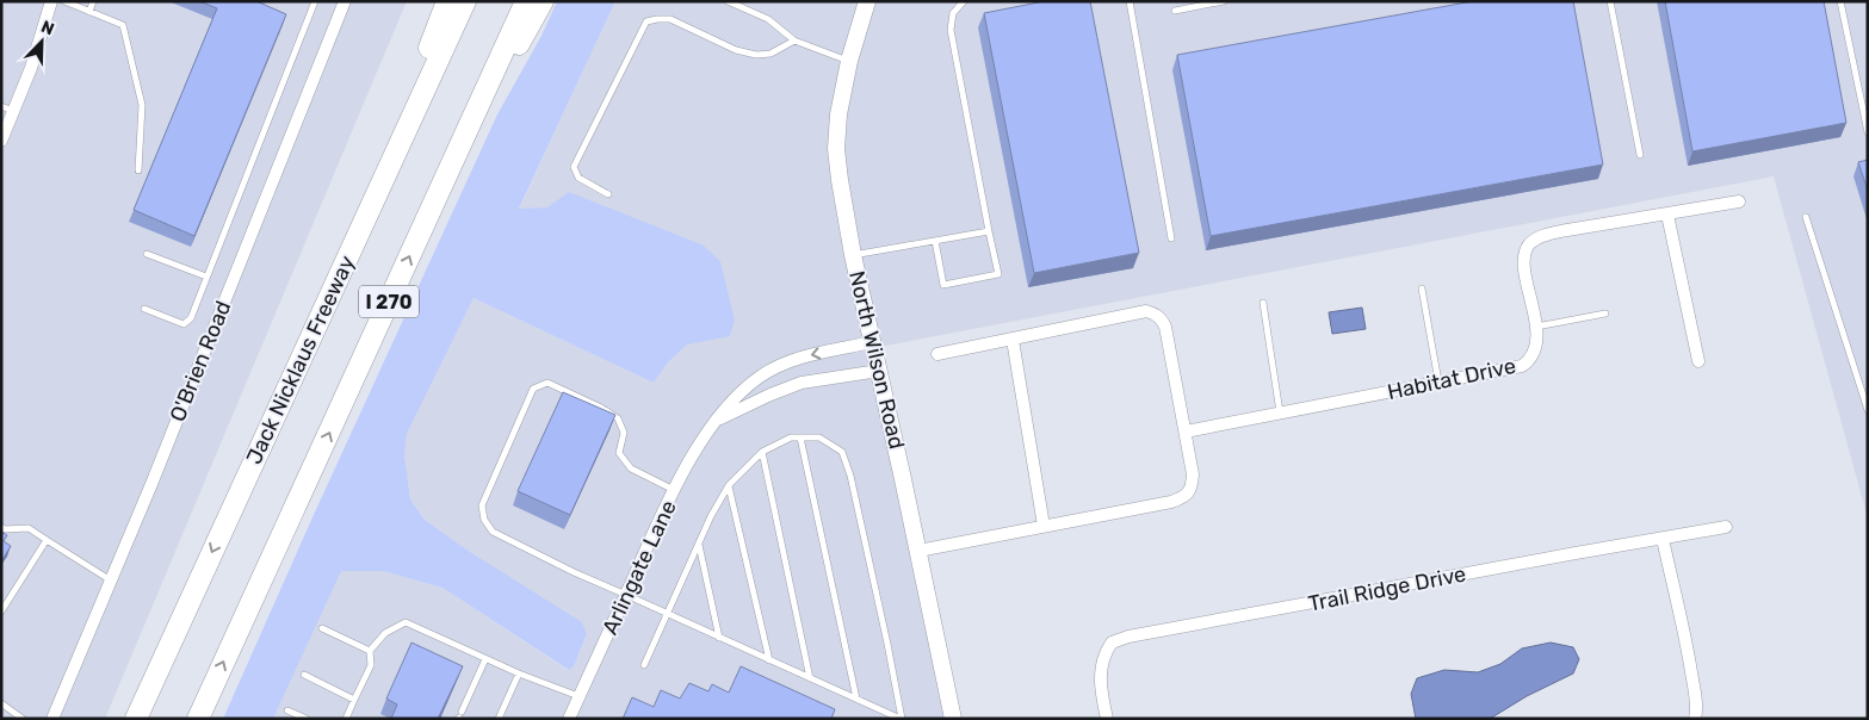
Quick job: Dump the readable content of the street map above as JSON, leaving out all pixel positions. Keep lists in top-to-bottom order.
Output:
{
  "streets": {
    "highway": ["I 270", "Jack Nicklaus Freeway"],
    "main road": ["North Wilson Road"],
    "street": [
      "O'Brien Road",
      "Habitat Drive",
      "Arlingate Lane",
      "Trail Ridge Drive"
    ]
  },
  "crossings": [
    ["North Wilson Road", "Arlingate Lane"]
  ],
  "north": "top right"
}
